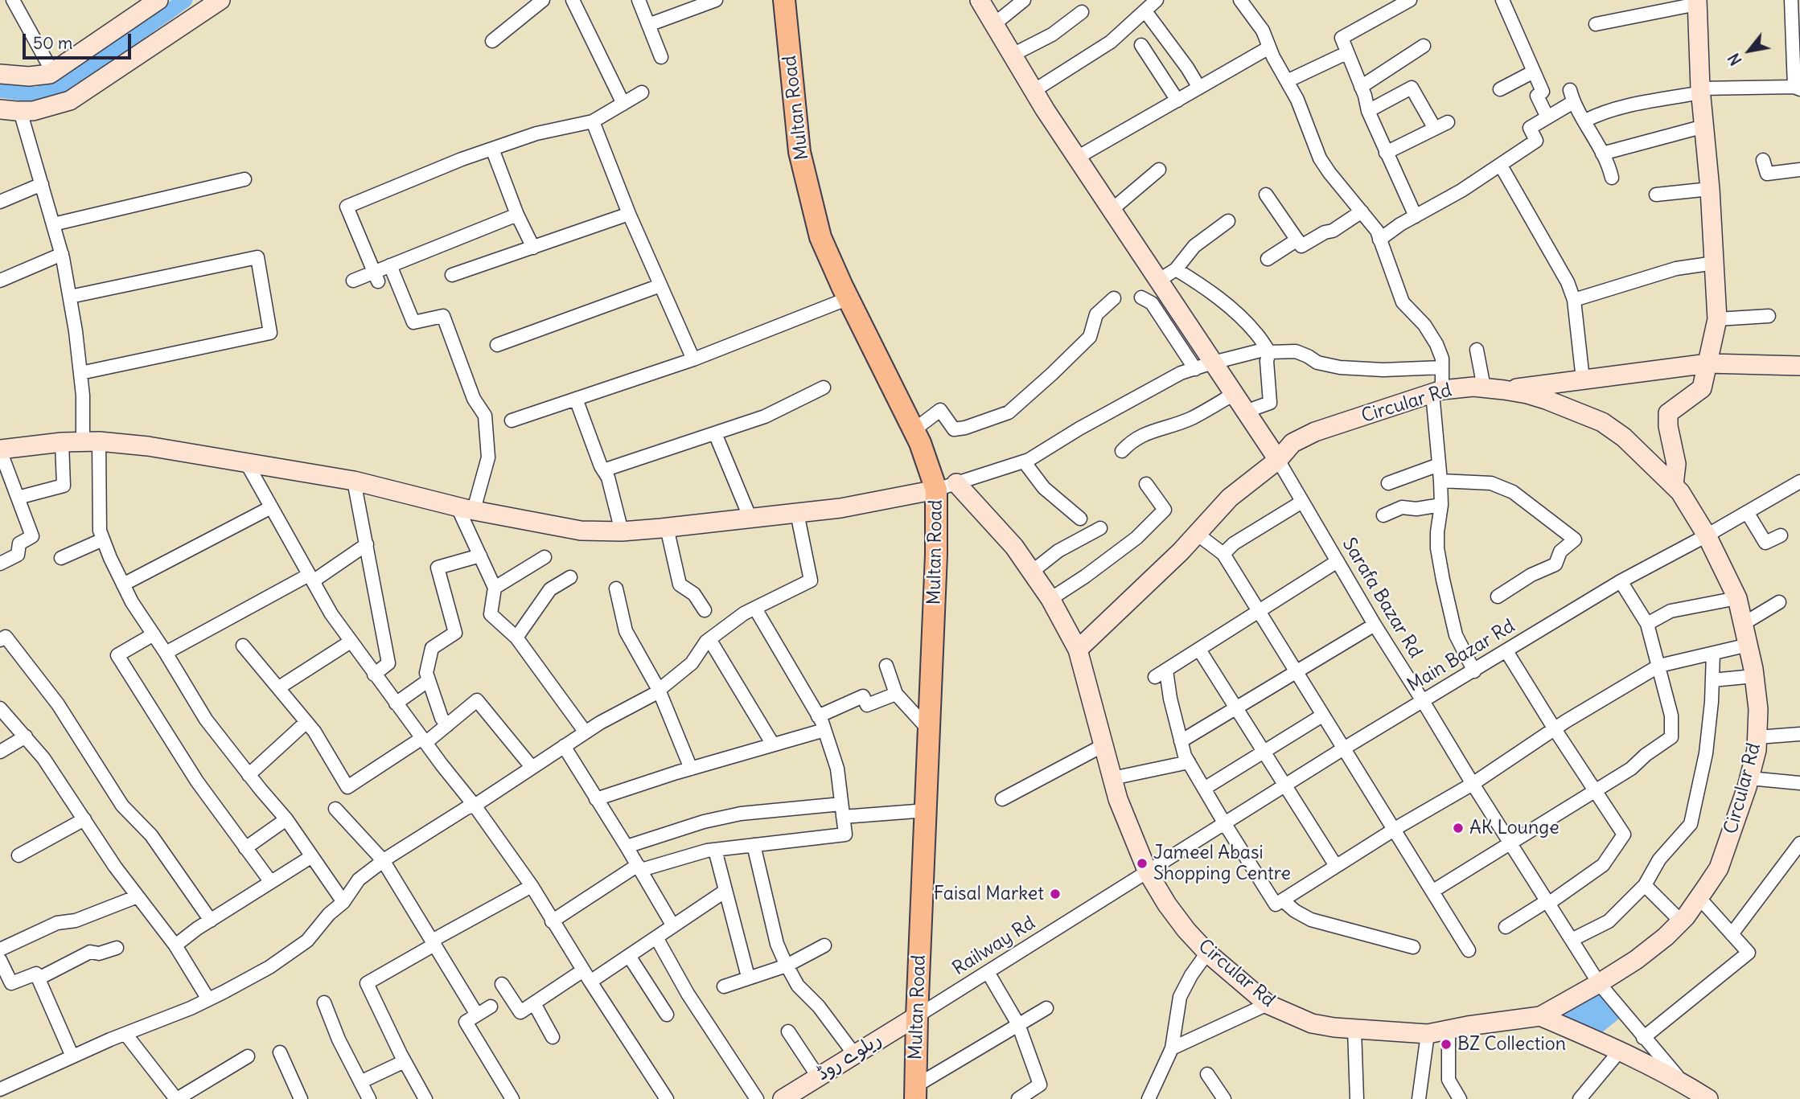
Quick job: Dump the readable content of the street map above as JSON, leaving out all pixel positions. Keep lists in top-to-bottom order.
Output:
{
  "streets": {
    "main road": ["Multan Road"],
    "street": [
      "Circular Rd",
      "Sarafa Bazar Rd",
      "Main Bazar Rd",
      "Railway Rd",
      "ریلوے روڈ"
    ]
  },
  "crossings": [
    ["Multan Road", "Railway Rd"],
    ["Multan Road", "ریلوے روڈ"],
    ["Circular Rd", "Sarafa Bazar Rd"],
    ["Circular Rd", "Main Bazar Rd"],
    ["Circular Rd", "Railway Rd"],
    ["Sarafa Bazar Rd", "Main Bazar Rd"],
    ["Main Bazar Rd", "Railway Rd"],
    ["Railway Rd", "ریلوے روڈ"]
  ],
  "places": [
    "AK Lounge",
    "Jameel Abasi Shopping Centre",
    "Faisal Market",
    "BZ Collection"
  ],
  "scale_bar": "50 m",
  "north": "bottom left"
}
